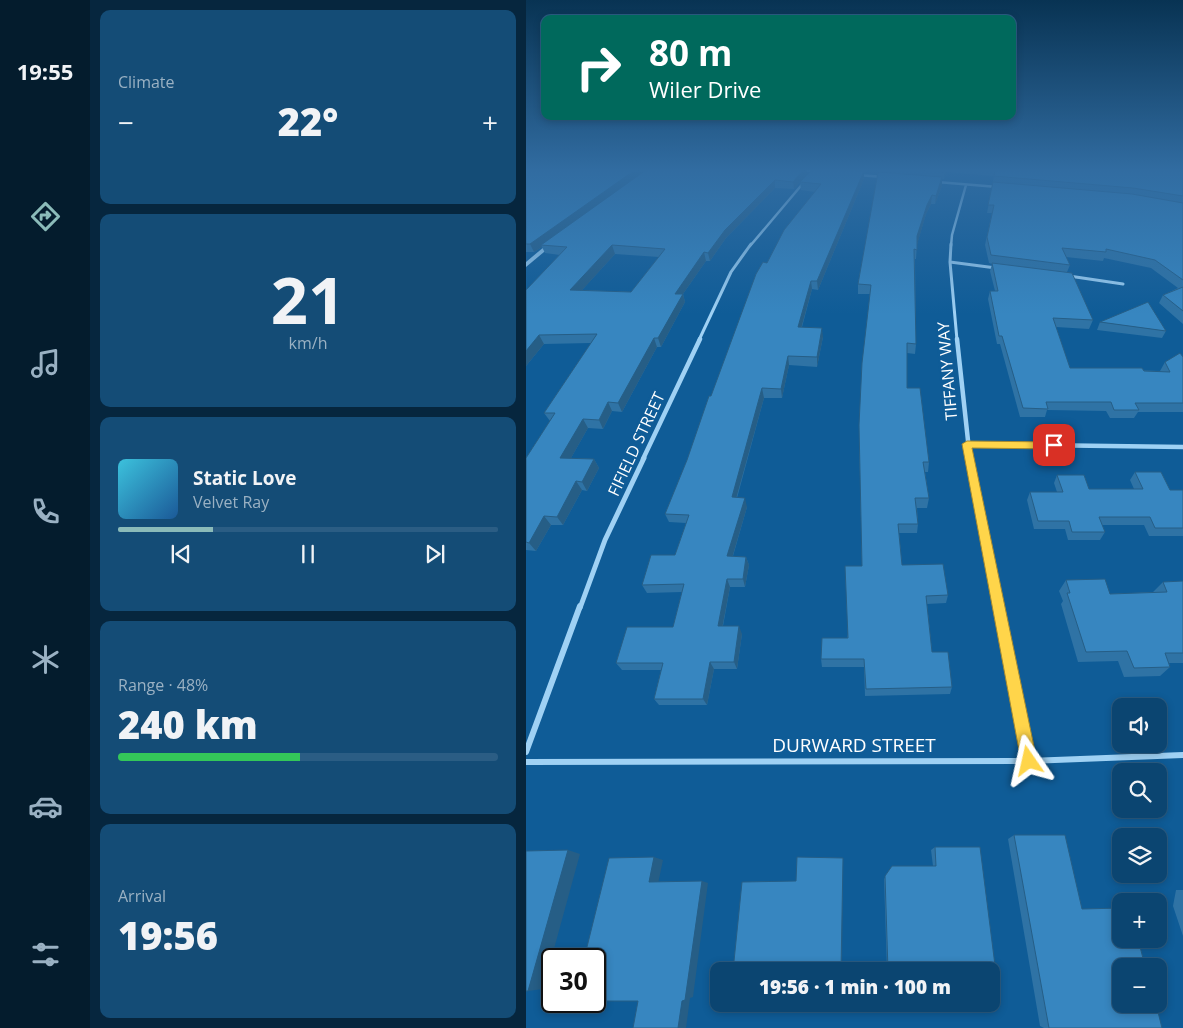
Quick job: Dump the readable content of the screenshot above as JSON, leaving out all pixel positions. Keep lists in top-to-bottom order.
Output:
{
  "streets": {
    "street": ["TIFFANY WAY", "FIFIELD STREET", "DURWARD STREET"]
  },
  "crossings": [
    ["TIFFANY WAY", "DURWARD STREET"]
  ],
  "page": {
    "tabs": "19:55",
    "tile": [
      "Climate",
      ["21", "km/h"],
      ["Range · 48%", "240 km"],
      ["Arrival", "19:56"]
    ],
    "turn": ["80 m", "Wiler Drive"],
    "heat": ["−", "22°", "+"],
    "song": ["Static Love", "Velvet Ray"],
    "map_buttons": ["+", "−"],
    "limit": "30",
    "trip": "19:56 · 1 min · 100 m"
  }
}
